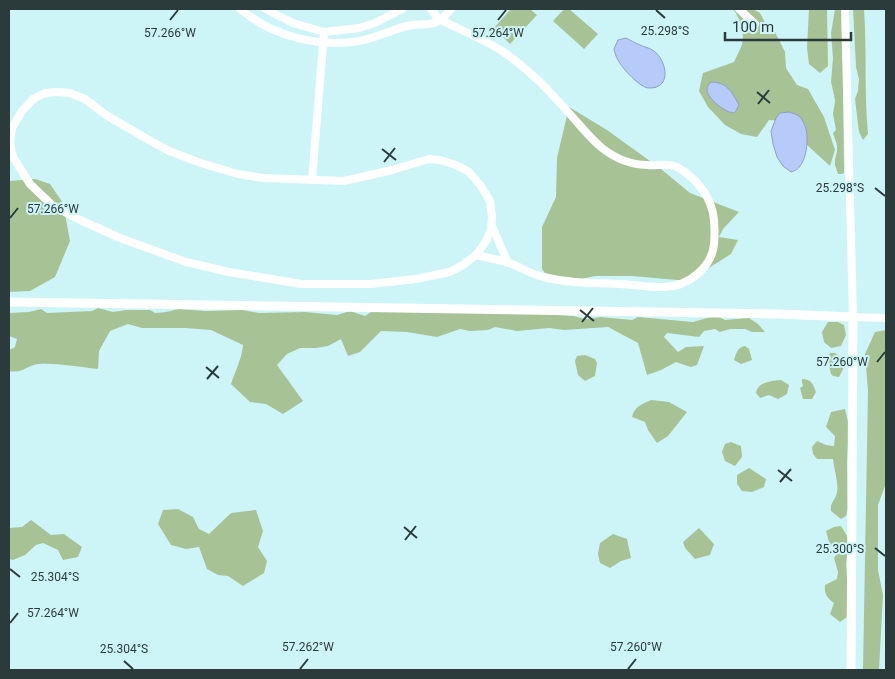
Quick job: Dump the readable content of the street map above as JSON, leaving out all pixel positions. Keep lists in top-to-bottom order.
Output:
{
  "scale_bar": "100 m",
  "coordinates": [
    "25.298°S",
    "57.266°W",
    "57.264°W",
    "57.260°W",
    "25.300°S",
    "25.304°S",
    "57.262°W"
  ]
}
